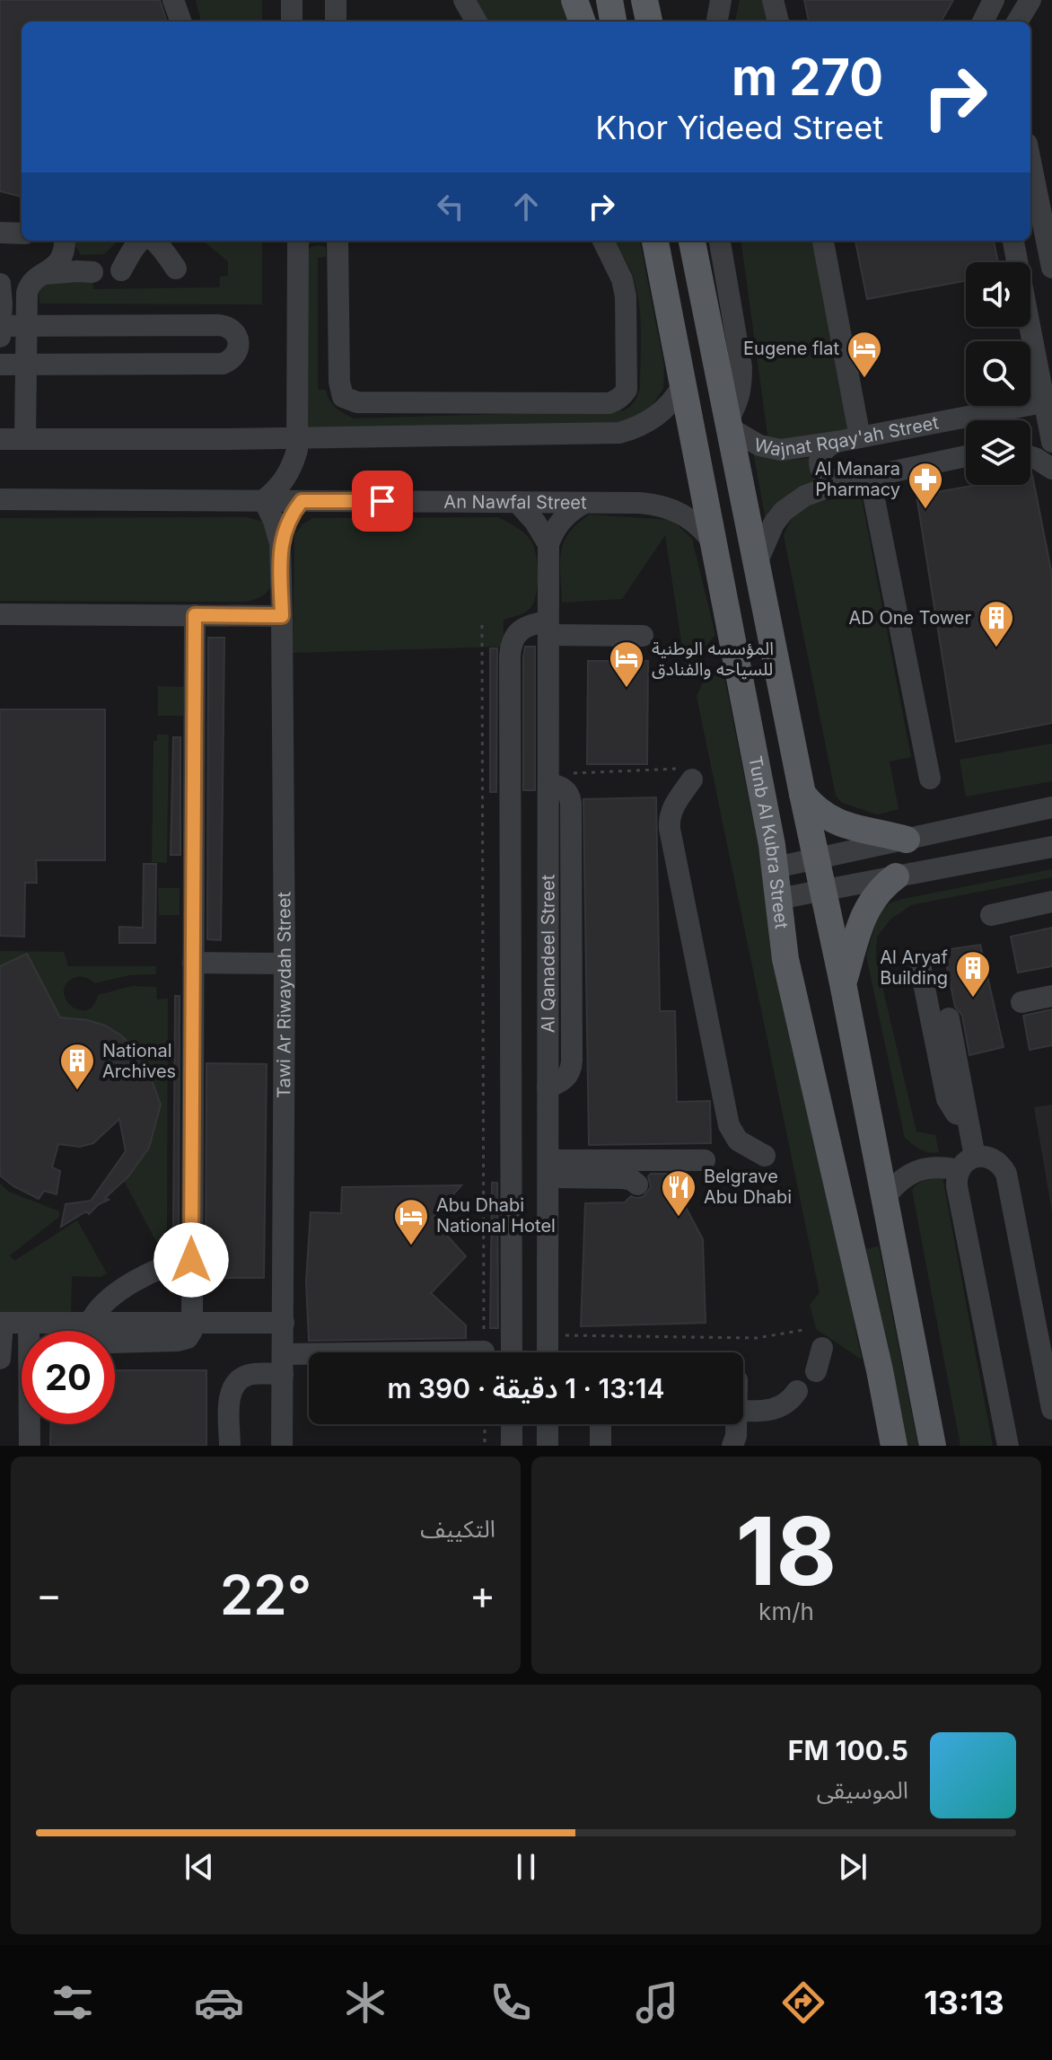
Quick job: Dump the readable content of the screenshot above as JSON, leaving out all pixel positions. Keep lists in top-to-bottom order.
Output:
{
  "streets": {
    "main road": ["Tunb Al Kubra Street"],
    "street": [
      "Wajnat Rqay'ah Street",
      "An Nawfal Street",
      "Al Qanadeel Street",
      "Tawi Ar Riwaydah Street"
    ]
  },
  "crossings": [
    ["An Nawfal Street", "Tunb Al Kubra Street"],
    ["An Nawfal Street", "Tawi Ar Riwaydah Street"]
  ],
  "places": {
    "hotel": ["Eugene flat", "المؤسسه الوطنية للسياحه والفنادق", "Abu Dhabi National Hotel"],
    "pharmacy": ["Al Manara Pharmacy"],
    "building": ["AD One Tower", "Al Aryaf Building", "National Archives"],
    "restaurant": ["Belgrave Abu Dhabi"]
  },
  "page": {
    "turn": ["270 m", "Khor Yideed Street"],
    "limit": "20",
    "trip": "13:14 · 1 دقيقة · 390 m",
    "tile": [
      ["18", "km/h"],
      "التكييف"
    ],
    "heat": ["−", "22°", "+"],
    "song": ["100.5 FM", "الموسيقى"],
    "tabs": "13:13"
  }
}
